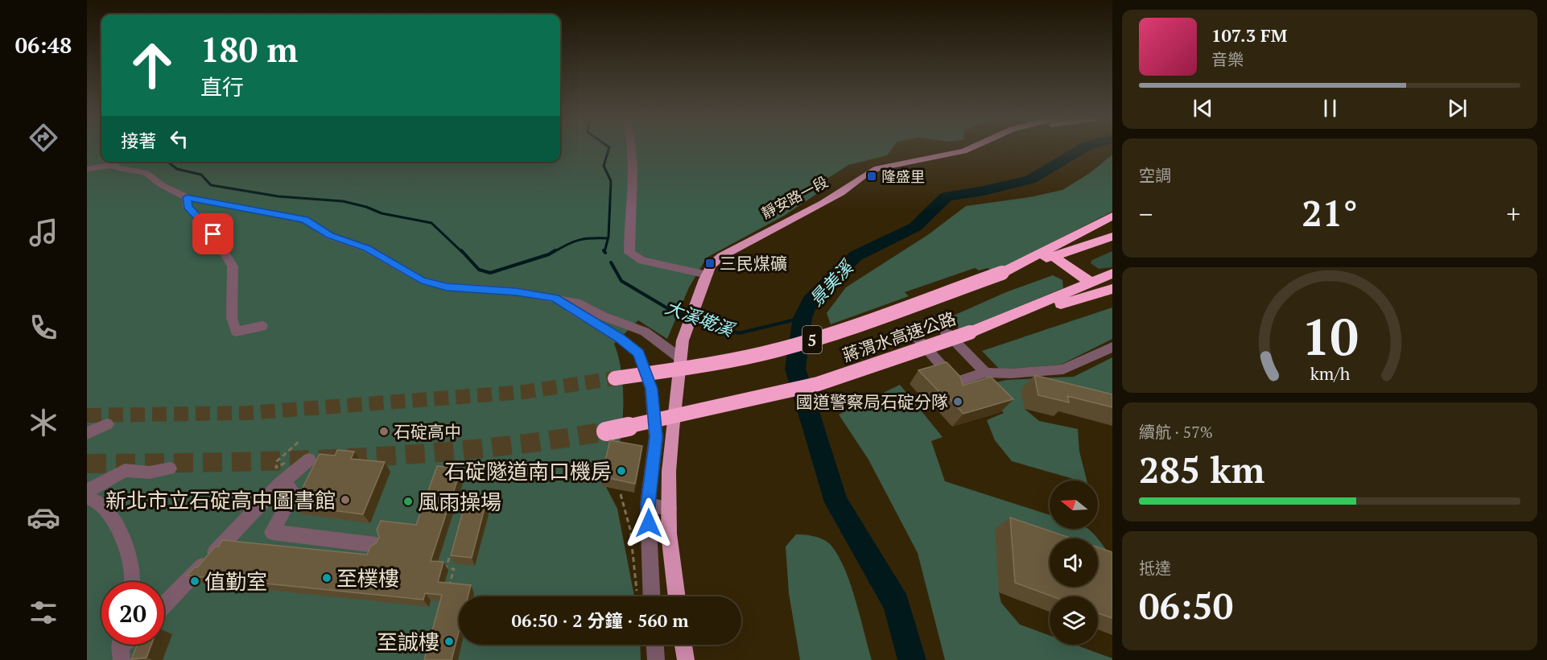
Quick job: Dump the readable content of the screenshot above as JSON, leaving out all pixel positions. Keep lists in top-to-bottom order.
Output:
{
  "streets": {
    "highway": ["蔣渭水高速公路", "5"],
    "main road": ["靜安路一段"]
  },
  "water": ["景美溪", "大溪墘溪"],
  "places": {
    "transit": ["隆盛里", "三民煤礦"],
    "other": [
      "國道警察局石碇分隊",
      "石碇高中",
      "石碇隧道南口機房",
      "新北市立石碇高中圖書館",
      "風雨操場",
      "至樸樓",
      "值勤室",
      "至誠樓"
    ]
  },
  "north": "left",
  "page": {
    "tabs": "06:48",
    "turn": ["180 m", "直行"],
    "song": ["107.3 FM", "音樂"],
    "then": "接著",
    "tile": [
      "空調",
      ["續航 · 57%", "285 km"],
      ["抵達", "06:50"]
    ],
    "heat": ["−", "21°", "+"],
    "limit": "20",
    "trip": "06:50 · 2 分鐘 · 560 m",
    "gauge": ["10", "km/h"]
  }
}
